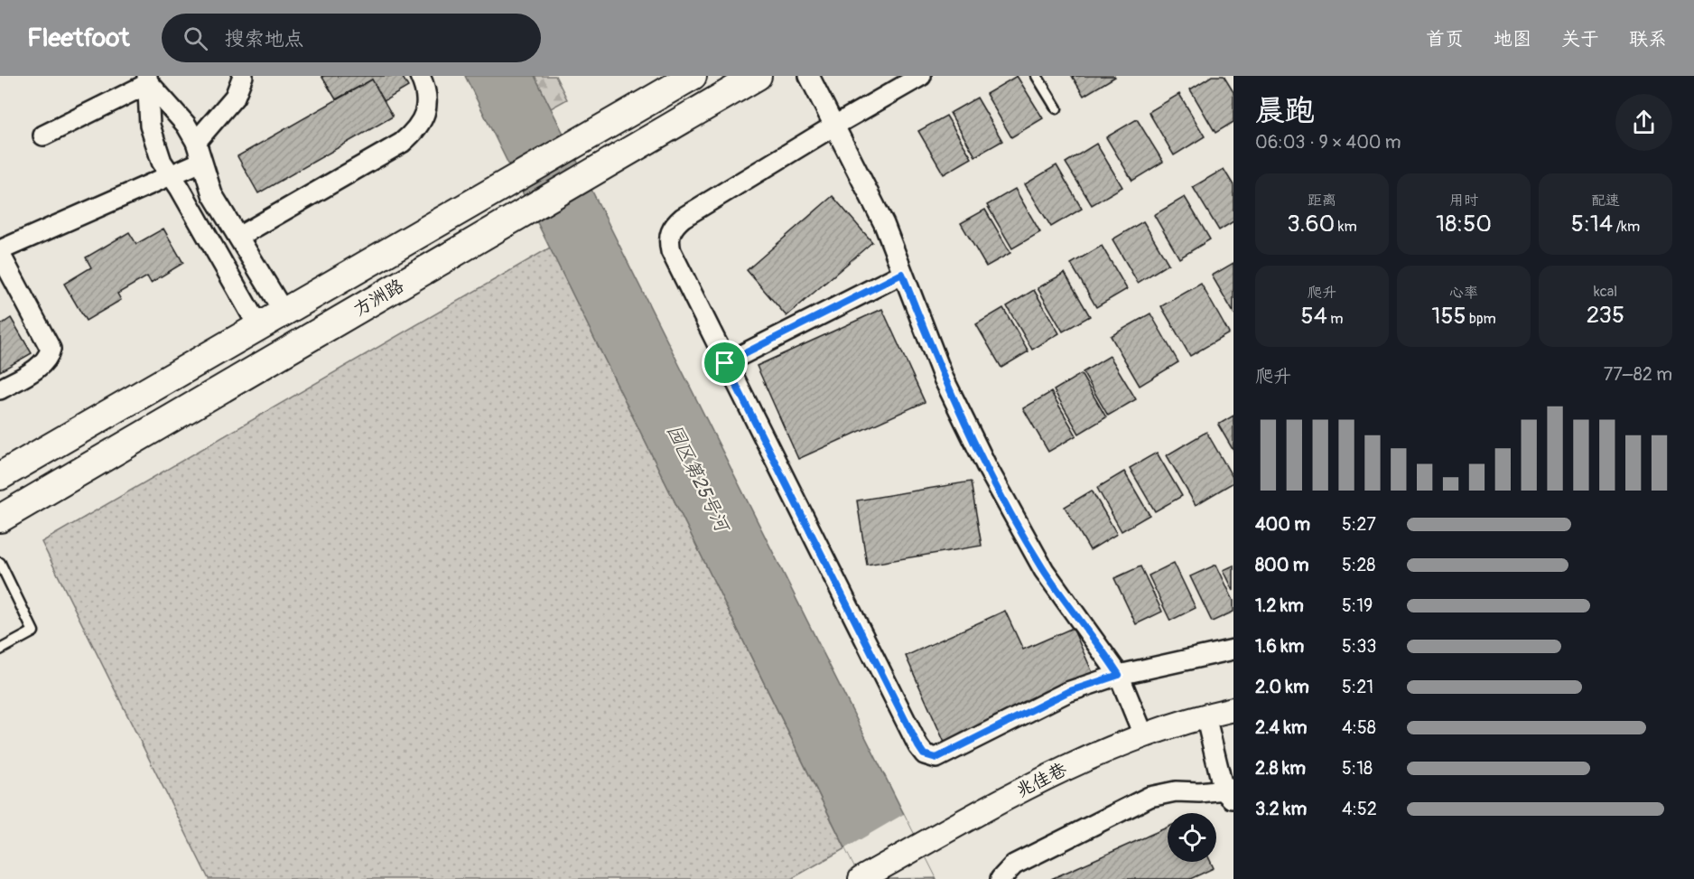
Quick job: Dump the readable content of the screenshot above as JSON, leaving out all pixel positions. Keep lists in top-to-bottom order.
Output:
{
  "streets": {
    "main road": ["方洲路"],
    "street": ["兆佳巷"]
  },
  "water": ["园区第25号河"],
  "page": {
    "header": "Fleetfoot",
    "search": "搜索地点",
    "nav": [
      "首页",
      "地图",
      "关于",
      "联系"
    ],
    "heading": ["晨跑", "06:03 · 9 × 400 m"],
    "stats": [
      ["距离", "3.60 km"],
      ["用时", "18:50"],
      ["配速", "5:14 /km"],
      ["爬升", "54 m"],
      ["心率", "155 bpm"],
      ["kcal", "235"]
    ],
    "chart": ["爬升", "77–82 m"],
    "list": [
      {
        "name": "400 m",
        "note": "5:27"
      },
      {
        "name": "800 m",
        "note": "5:28"
      },
      {
        "name": "1.2 km",
        "note": "5:19"
      },
      {
        "name": "1.6 km",
        "note": "5:33"
      },
      {
        "name": "2.0 km",
        "note": "5:21"
      },
      {
        "name": "2.4 km",
        "note": "4:58"
      },
      {
        "name": "2.8 km",
        "note": "5:18"
      },
      {
        "name": "3.2 km",
        "note": "4:52"
      }
    ]
  }
}
